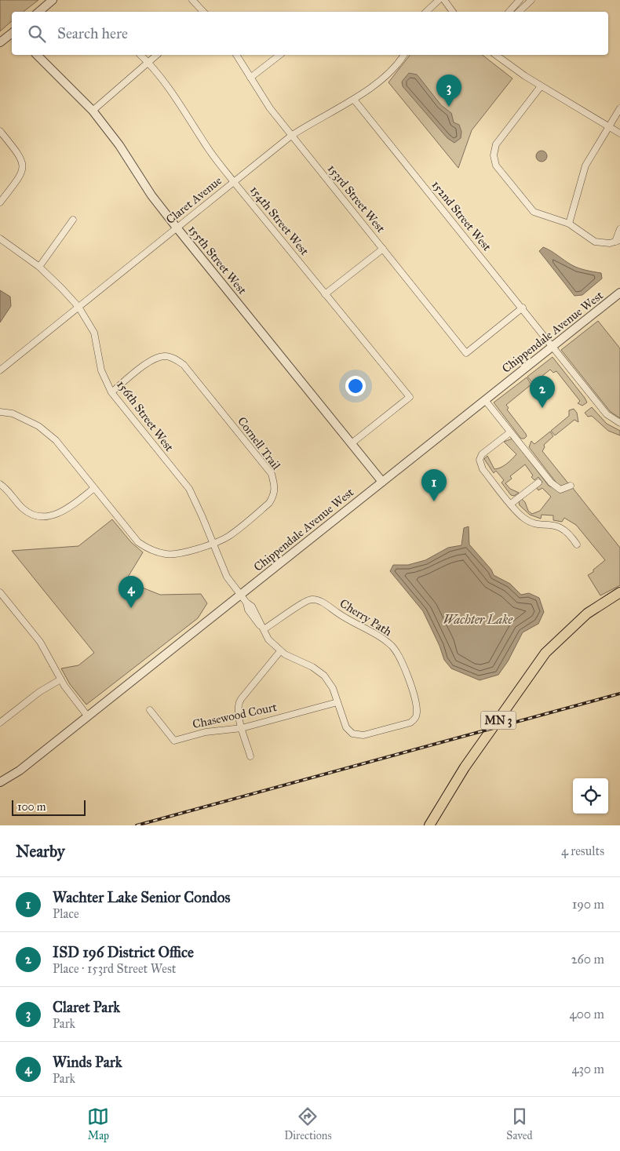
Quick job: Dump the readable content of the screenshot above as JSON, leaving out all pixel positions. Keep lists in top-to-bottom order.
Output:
{
  "streets": {
    "main road": ["MN 3"],
    "street": [
      "153rd Street West",
      "Claret Avenue",
      "152nd Street West",
      "154th Street West",
      "155th Street West",
      "Chippendale Avenue West",
      "156th Street West",
      "Cornell Trail",
      "Cherry Path",
      "Chasewood Court"
    ]
  },
  "crossings": [
    ["153rd Street West", "Claret Avenue"],
    ["153rd Street West", "152nd Street West"],
    ["Claret Avenue", "152nd Street West"],
    ["Claret Avenue", "154th Street West"],
    ["Claret Avenue", "155th Street West"],
    ["Claret Avenue", "156th Street West"],
    ["152nd Street West", "Chippendale Avenue West"],
    ["154th Street West", "155th Street West"],
    ["155th Street West", "Chippendale Avenue West"],
    ["Chippendale Avenue West", "156th Street West"],
    ["156th Street West", "Cornell Trail"],
    ["156th Street West", "Cherry Path"],
    ["156th Street West", "Chasewood Court"]
  ],
  "water": ["Wachter Lake"],
  "scale_bar": "100 m",
  "page": {
    "search": "Search here",
    "pins": [
      "3",
      "2",
      "1",
      "4"
    ],
    "scale": "100 m",
    "heading": ["Nearby", "4 results"],
    "list": [
      {
        "mark": "1",
        "name": "Wachter Lake Senior Condos",
        "note": "Place",
        "value": "190 m"
      },
      {
        "mark": "2",
        "name": "ISD 196 District Office",
        "note": "Place · 153rd Street West",
        "value": "260 m"
      },
      {
        "mark": "3",
        "name": "Claret Park",
        "note": "Park",
        "value": "400 m"
      },
      {
        "mark": "4",
        "name": "Winds Park",
        "note": "Park",
        "value": "430 m"
      }
    ],
    "nav": ["Map", "Directions", "Saved"]
  }
}
